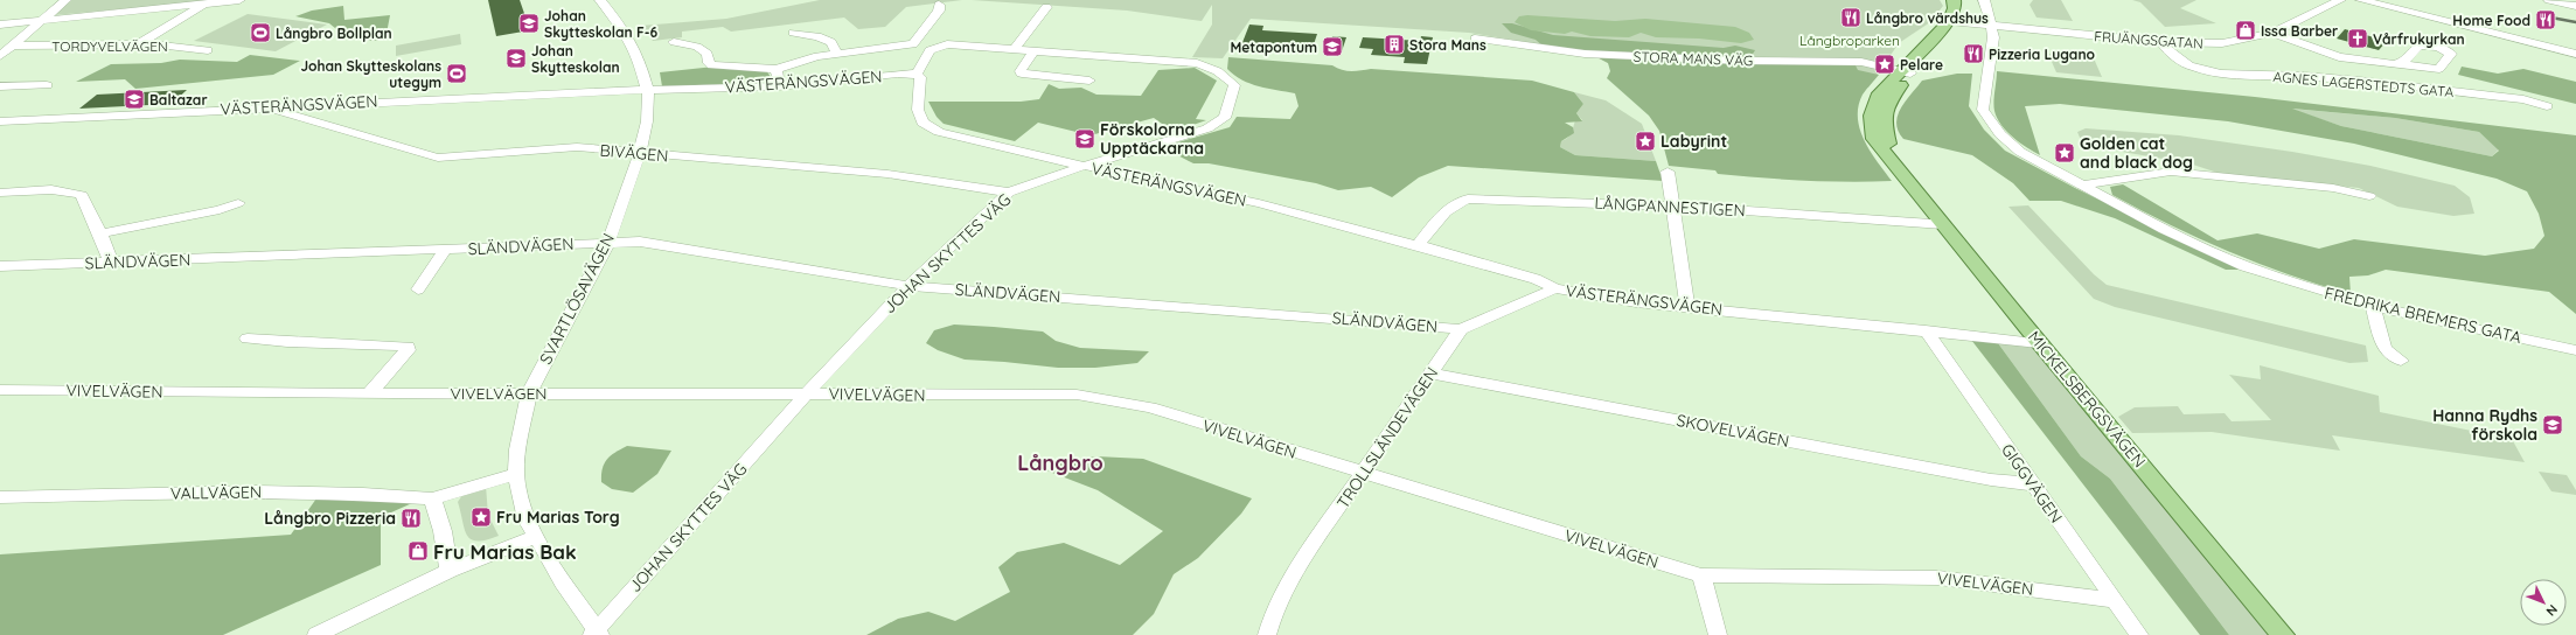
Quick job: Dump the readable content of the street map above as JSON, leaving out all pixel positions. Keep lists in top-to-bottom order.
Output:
{
  "streets": {
    "main road": ["MICKELSBERGSVÄGEN"],
    "street": [
      "FRUÄNGSGATAN",
      "TORDYVELVÄGEN",
      "STORA MANS VÄG",
      "VÄSTERÄNGSVÄGEN",
      "AGNES LAGERSTEDTS GATA",
      "BIVÄGEN",
      "LÅNGPANNESTIGEN",
      "SLÄNDVÄGEN",
      "JOHAN SKYTTES VÄG",
      "SVARTLÖSAVÄGEN",
      "FREDRIKA BREMERS GATA",
      "VIVELVÄGEN",
      "SKOVELVÄGEN",
      "TROLLSLÄNDEVÄGEN",
      "GIGGVÄGEN",
      "VALLVÄGEN"
    ]
  },
  "crossings": [
    ["FRUÄNGSGATAN", "AGNES LAGERSTEDTS GATA"],
    ["FRUÄNGSGATAN", "FREDRIKA BREMERS GATA"],
    ["FRUÄNGSGATAN", "MICKELSBERGSVÄGEN"],
    ["STORA MANS VÄG", "MICKELSBERGSVÄGEN"],
    ["VÄSTERÄNGSVÄGEN", "BIVÄGEN"],
    ["VÄSTERÄNGSVÄGEN", "LÅNGPANNESTIGEN"],
    ["VÄSTERÄNGSVÄGEN", "JOHAN SKYTTES VÄG"],
    ["VÄSTERÄNGSVÄGEN", "SVARTLÖSAVÄGEN"],
    ["VÄSTERÄNGSVÄGEN", "MICKELSBERGSVÄGEN"],
    ["VÄSTERÄNGSVÄGEN", "GIGGVÄGEN"],
    ["BIVÄGEN", "JOHAN SKYTTES VÄG"],
    ["BIVÄGEN", "SVARTLÖSAVÄGEN"],
    ["LÅNGPANNESTIGEN", "MICKELSBERGSVÄGEN"],
    ["SLÄNDVÄGEN", "JOHAN SKYTTES VÄG"],
    ["SLÄNDVÄGEN", "SVARTLÖSAVÄGEN"],
    ["SLÄNDVÄGEN", "TROLLSLÄNDEVÄGEN"],
    ["JOHAN SKYTTES VÄG", "SVARTLÖSAVÄGEN"],
    ["JOHAN SKYTTES VÄG", "VIVELVÄGEN"],
    ["SVARTLÖSAVÄGEN", "VIVELVÄGEN"],
    ["VIVELVÄGEN", "TROLLSLÄNDEVÄGEN"],
    ["VIVELVÄGEN", "GIGGVÄGEN"],
    ["SKOVELVÄGEN", "TROLLSLÄNDEVÄGEN"],
    ["SKOVELVÄGEN", "GIGGVÄGEN"]
  ],
  "districts": ["Långbro"],
  "parks": ["Långbroparken"],
  "places": {
    "restaurant": [
      "Långbro värdshus",
      "Home Food",
      "Pizzeria Lugano",
      "Långbro Pizzeria"
    ],
    "school or university": [
      "Johan Skytteskolan F-6",
      "Metapontum",
      "Johan Skytteskolan",
      "Baltazar",
      "Förskolorna Upptäckarna",
      "Hanna Rydhs förskola"
    ],
    "shop": ["Issa Barber", "Fru Marias Bak"],
    "sports": ["Långbro Bollplan", "Johan Skytteskolans utegym"],
    "church": ["Vårfrukyrkan"],
    "building": ["Stora Mans"],
    "place": [
      "Pelare",
      "Labyrint",
      "Golden cat and black dog",
      "Fru Marias Torg"
    ]
  },
  "north": "bottom right"
}
